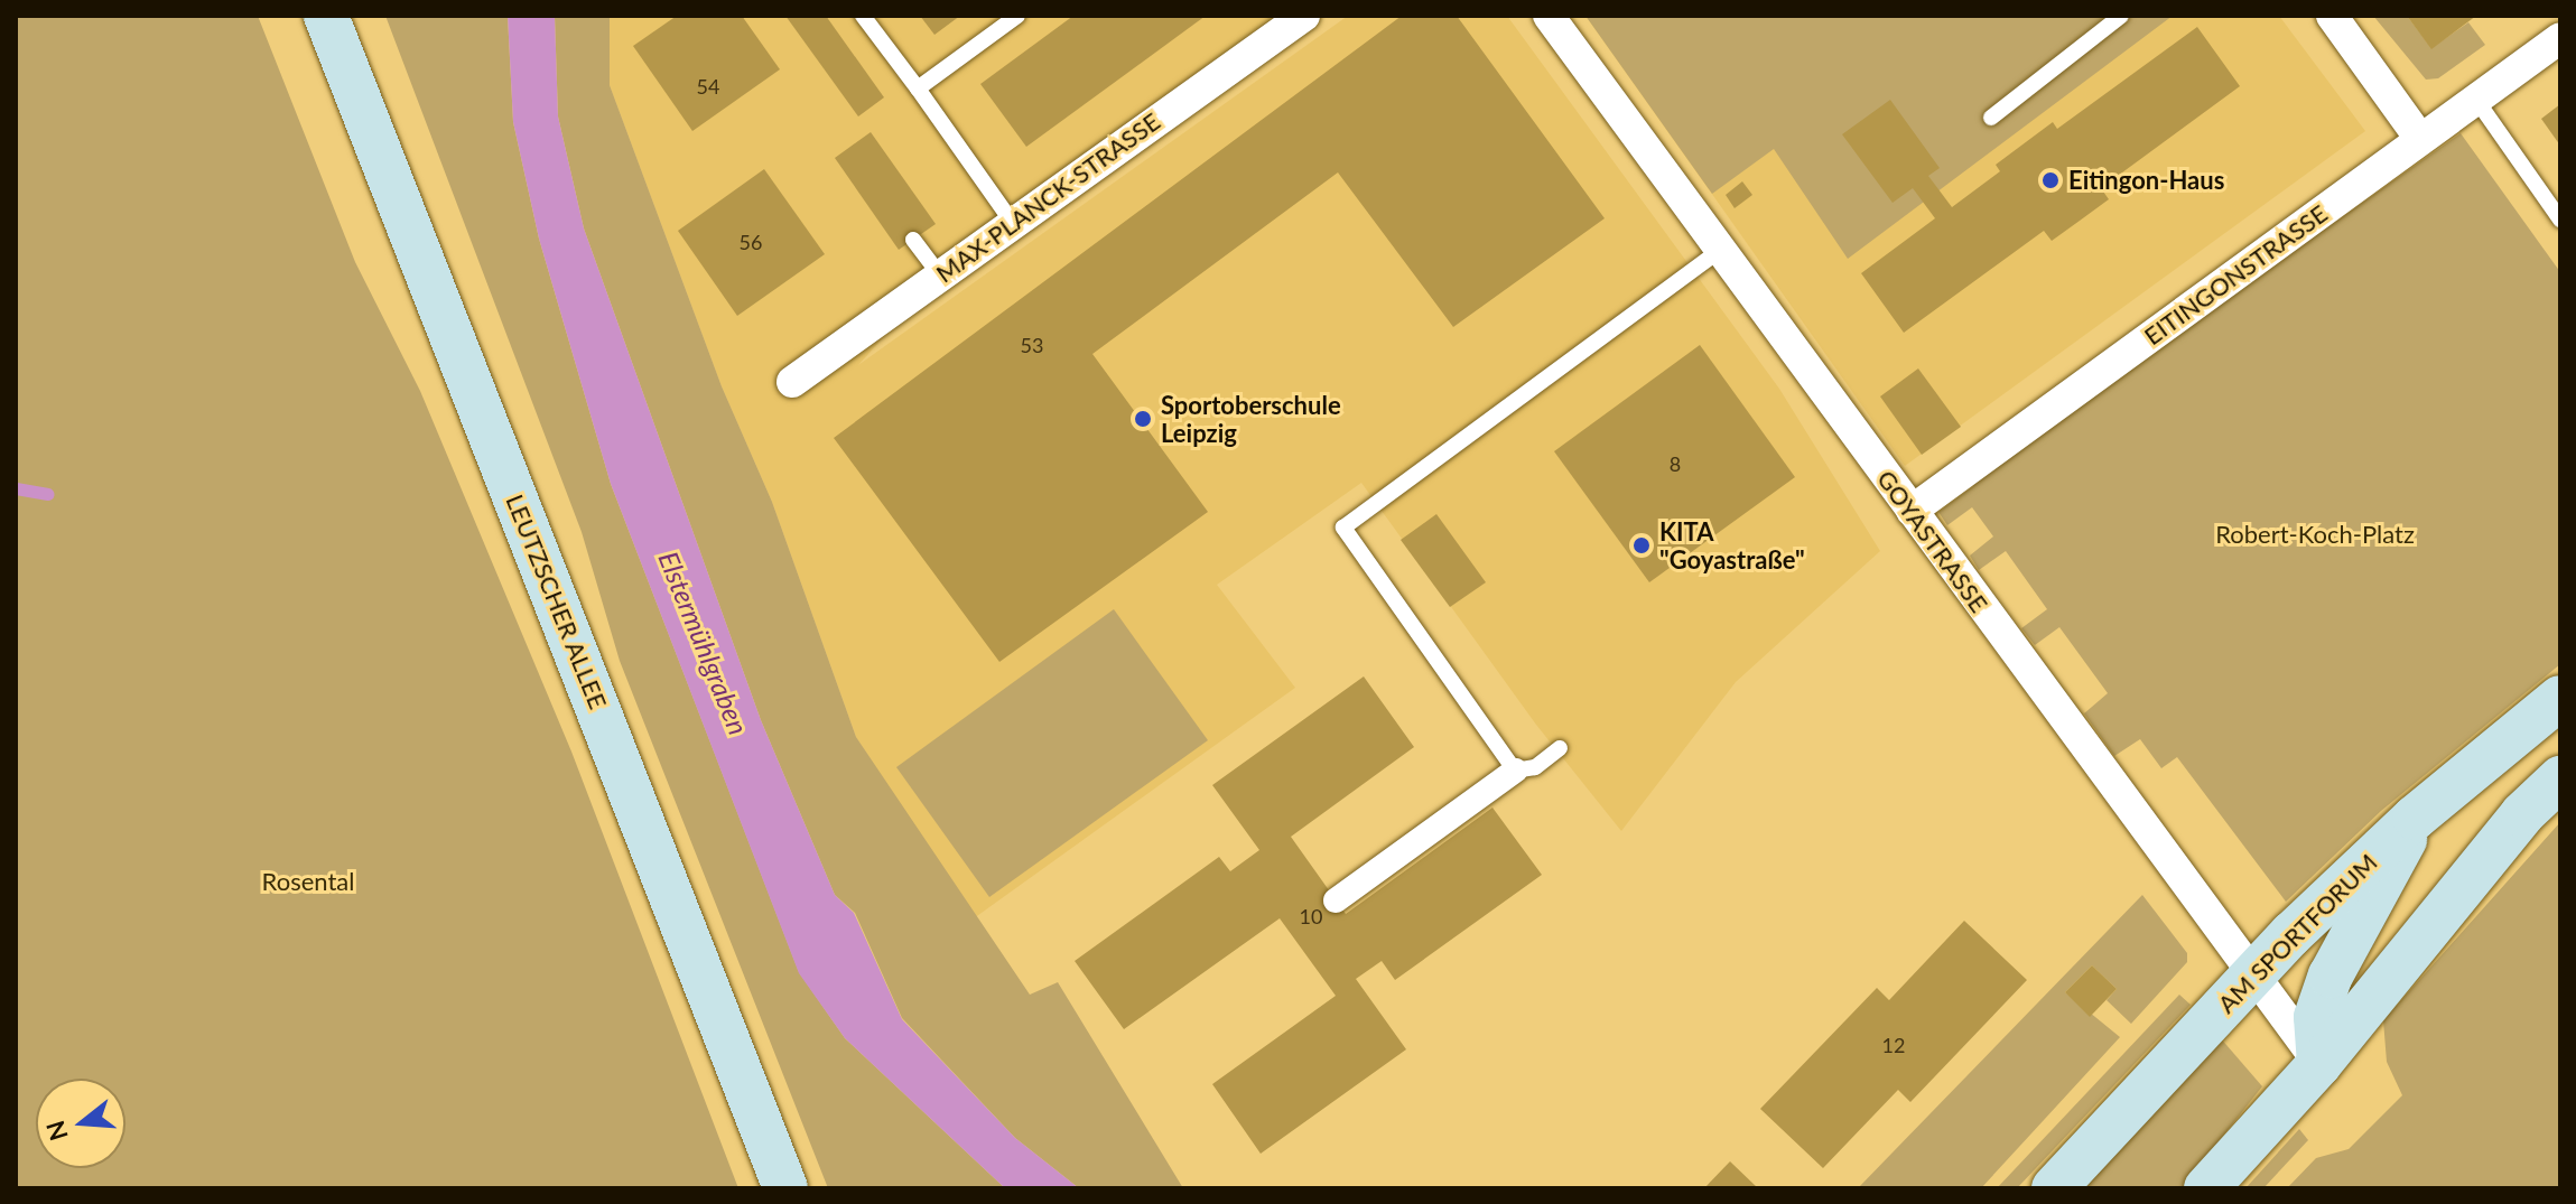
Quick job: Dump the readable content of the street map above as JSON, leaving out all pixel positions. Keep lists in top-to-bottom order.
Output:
{
  "streets": {
    "main road": ["LEUTZSCHER ALLEE", "AM SPORTFORUM"],
    "street": ["MAX-PLANCK-STRASSE", "EITINGONSTRASSE", "GOYASTRASSE"]
  },
  "crossings": [
    ["EITINGONSTRASSE", "GOYASTRASSE"],
    ["GOYASTRASSE", "AM SPORTFORUM"]
  ],
  "water": ["Elstermühlgraben"],
  "parks": ["Robert-Koch-Platz", "Rosental"],
  "places": ["Eitingon-Haus", "Sportoberschule Leipzig", "KITA \"Goyastraße\""],
  "house_numbers": [
    "54",
    "56",
    "53",
    "8",
    "10",
    "12"
  ],
  "north": "left"
}
